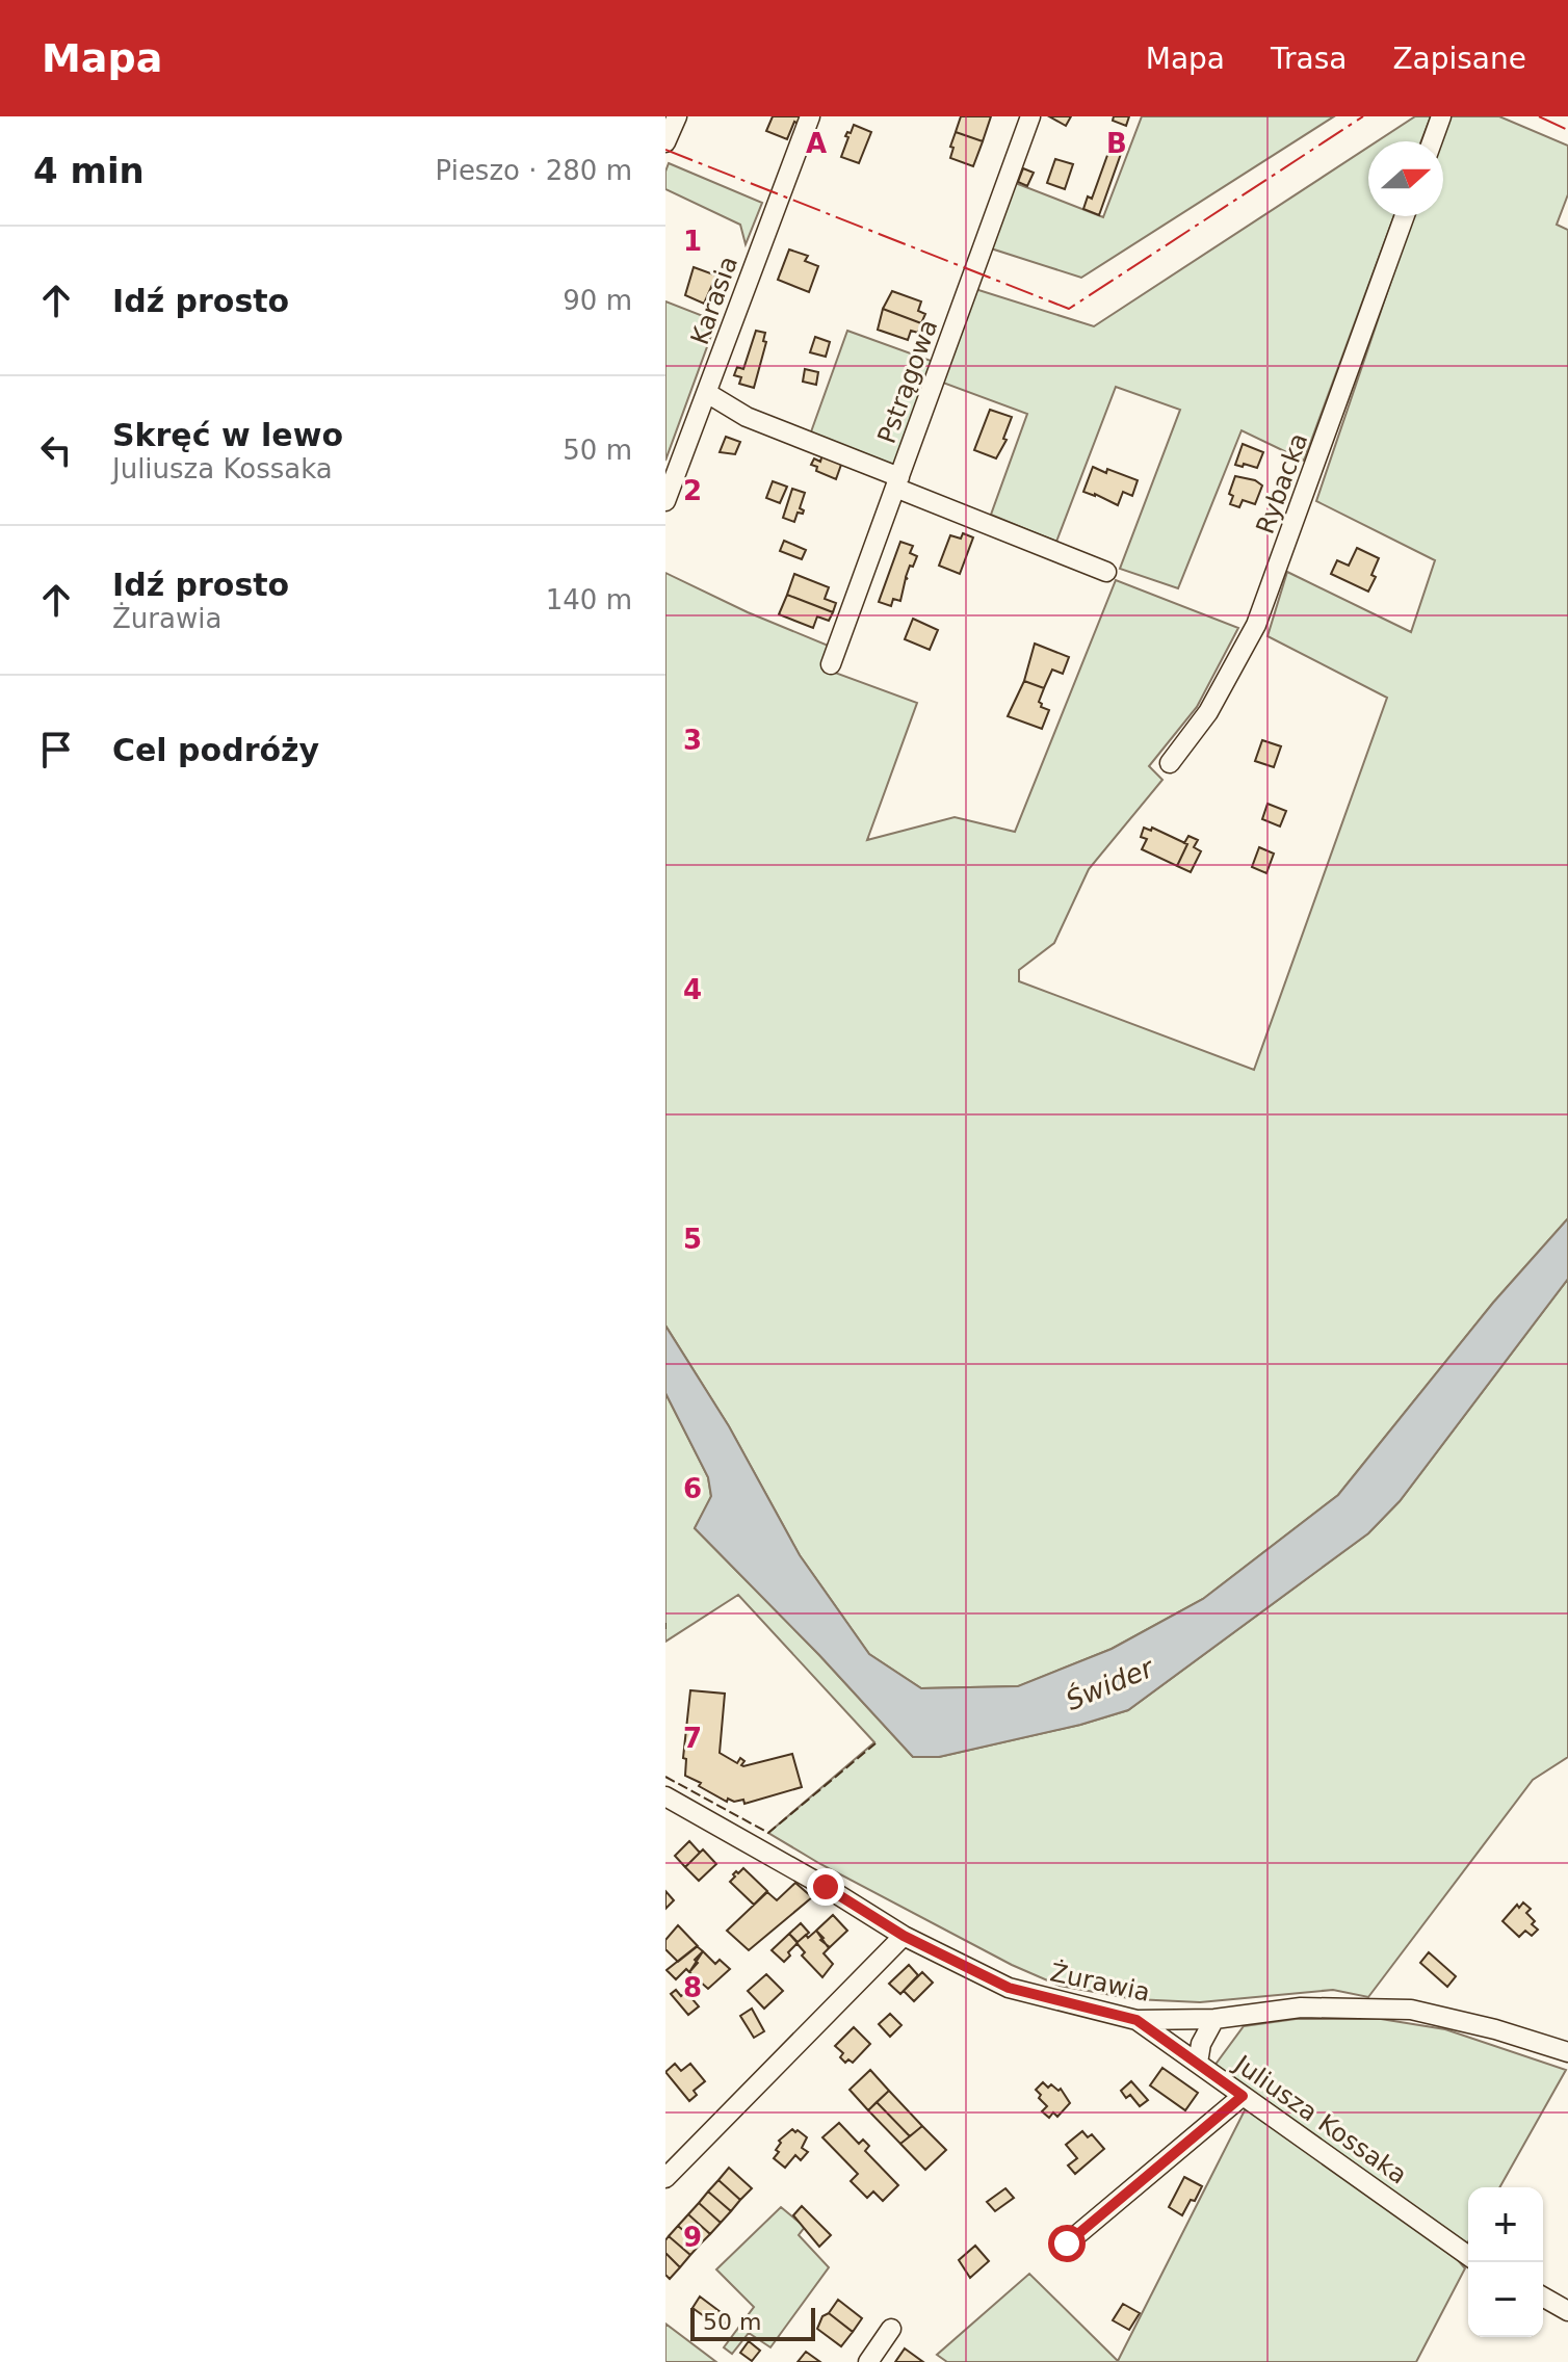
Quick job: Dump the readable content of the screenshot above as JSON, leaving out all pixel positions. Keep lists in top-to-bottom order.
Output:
{
  "streets": {
    "street": [
      "Karasia",
      "Pstrągowa",
      "Rybacka",
      "Żurawia",
      "Juliusza Kossaka"
    ]
  },
  "crossings": [
    ["Żurawia", "Juliusza Kossaka"]
  ],
  "water": ["Świder"],
  "scale_bar": "50 m",
  "north": "right",
  "page": {
    "header": "Mapa",
    "nav": ["Mapa", "Trasa", "Zapisane"],
    "heading": ["4 min", "Pieszo · 280 m"],
    "list": [
      ["Idź prosto", "90 m"],
      ["Skręć w lewo", "Juliusza Kossaka", "50 m"],
      ["Idź prosto", "Żurawia", "140 m"],
      "Cel podróży"
    ],
    "map_buttons": ["+", "−"],
    "scale": "50 m"
  },
  "grid": {
    "columns": ["A", "B"],
    "rows": [
      "1",
      "2",
      "3",
      "4",
      "5",
      "6",
      "7",
      "8",
      "9"
    ]
  }
}
